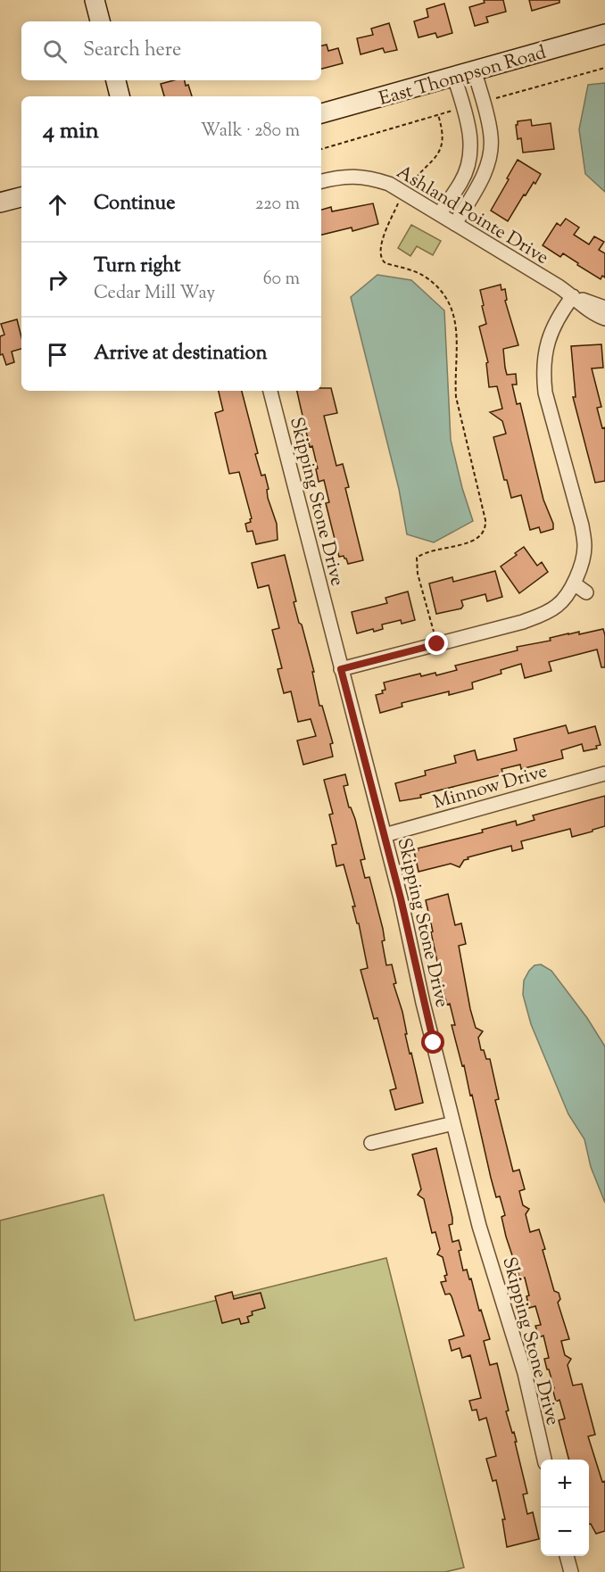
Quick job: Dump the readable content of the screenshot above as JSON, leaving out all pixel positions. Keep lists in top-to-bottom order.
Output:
{
  "streets": {
    "main road": ["East Thompson Road"],
    "street": ["Ashland Pointe Drive", "Skipping Stone Drive", "Minnow Drive"]
  },
  "crossings": [
    ["Skipping Stone Drive", "Minnow Drive"]
  ],
  "page": {
    "search": "Search here",
    "heading": ["4 min", "Walk · 280 m"],
    "list": [
      ["Continue", "220 m"],
      ["Turn right", "Cedar Mill Way", "60 m"],
      "Arrive at destination"
    ],
    "map_buttons": ["+", "−"]
  }
}
